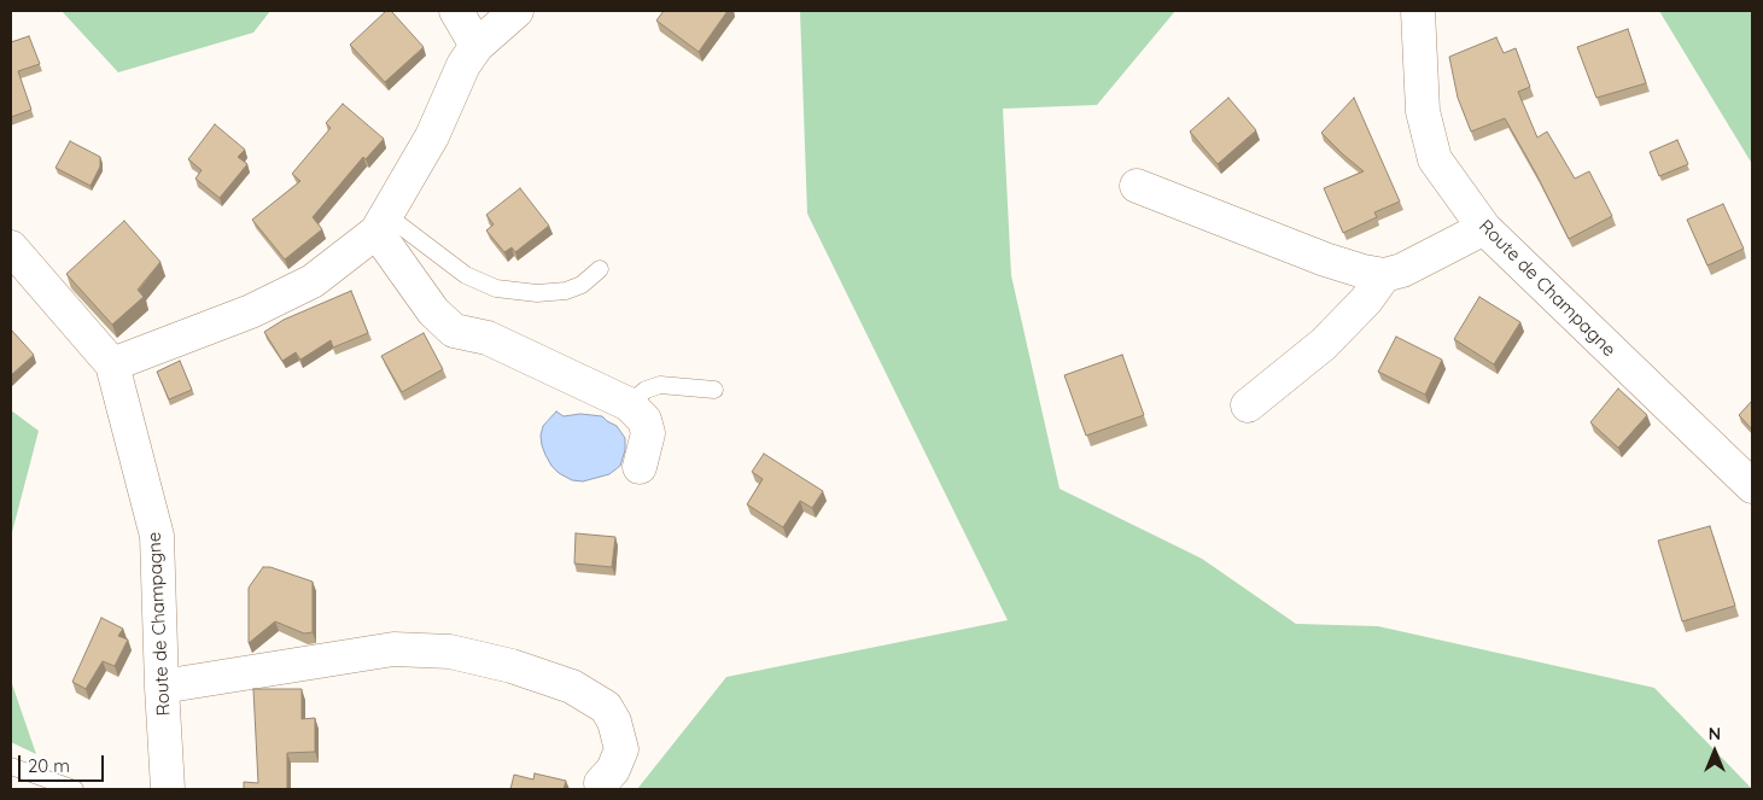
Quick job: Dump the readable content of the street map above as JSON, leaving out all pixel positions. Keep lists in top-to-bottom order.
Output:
{
  "streets": {
    "street": ["Route de Champagne"]
  },
  "scale_bar": "20 m",
  "north": "top"
}
